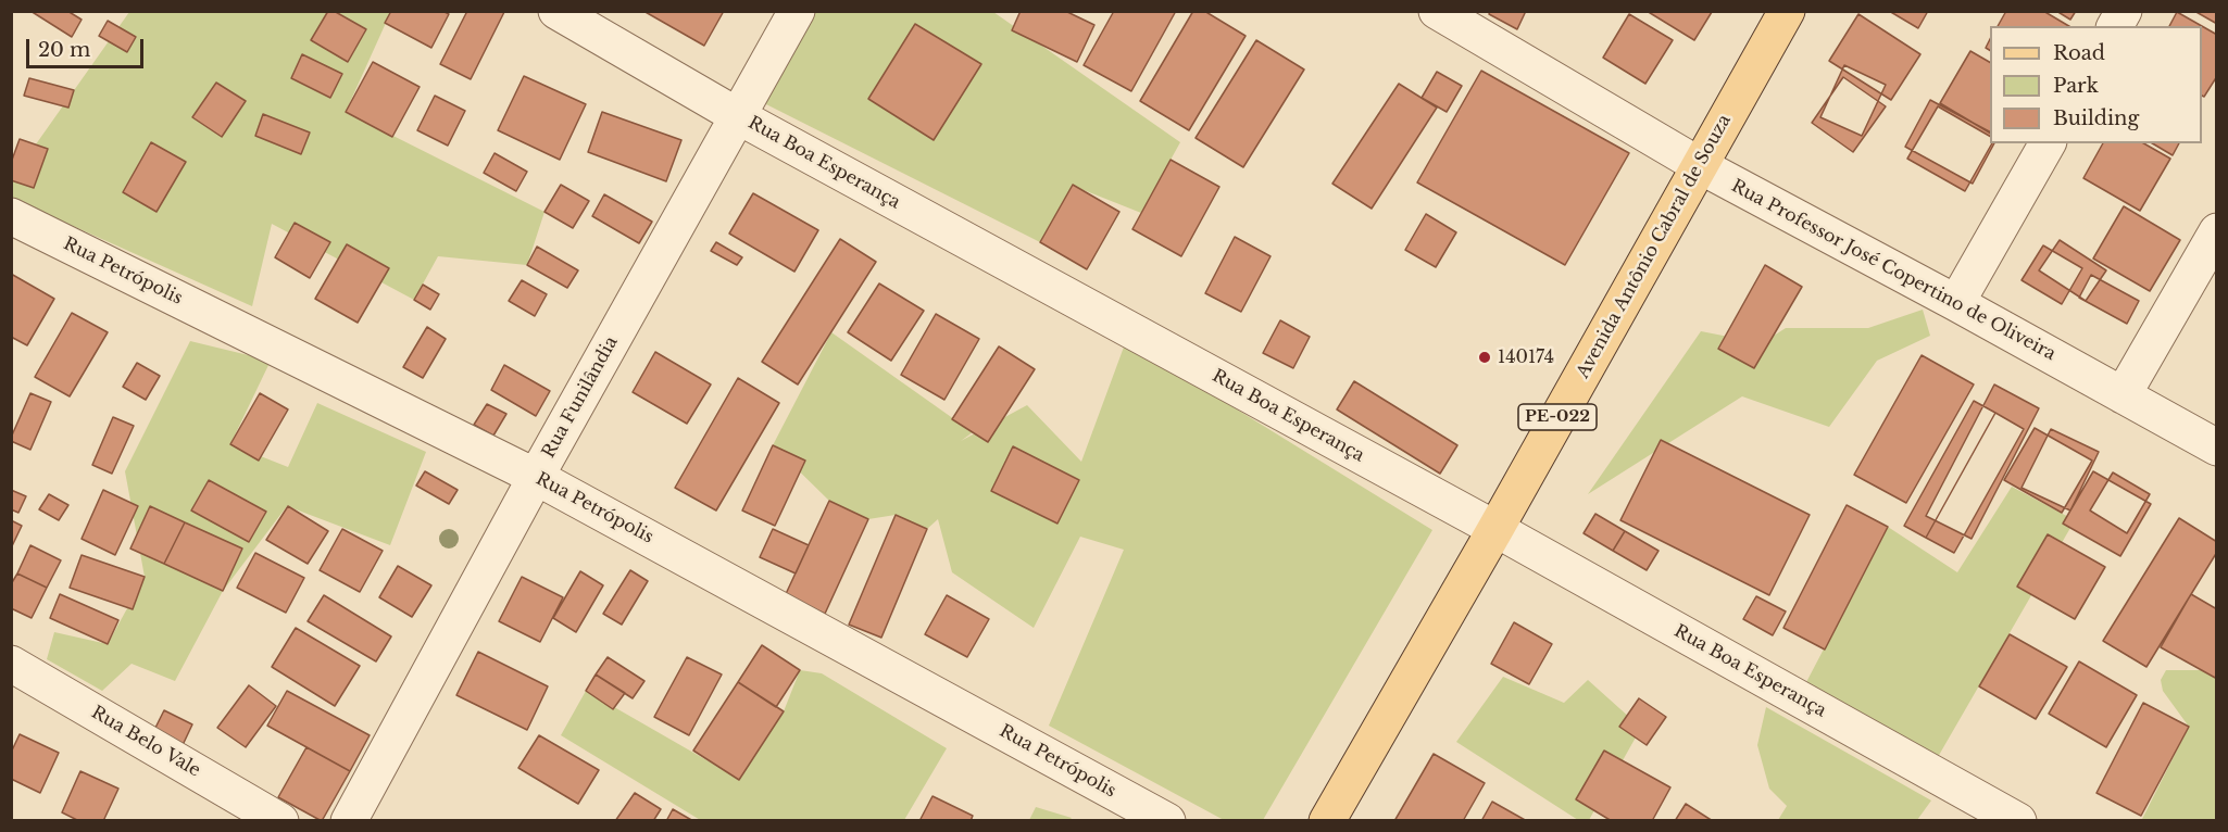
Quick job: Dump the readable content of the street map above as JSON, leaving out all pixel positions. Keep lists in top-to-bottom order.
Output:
{
  "streets": {
    "main road": ["Avenida Antônio Cabral de Souza", "PE-022"],
    "street": [
      "Rua Boa Esperança",
      "Rua Professor José Copertino de Oliveira",
      "Rua Petrópolis",
      "Rua Funilândia",
      "Rua Belo Vale"
    ]
  },
  "crossings": [
    ["Rua Boa Esperança", "Avenida Antônio Cabral de Souza"],
    ["Rua Boa Esperança", "Rua Funilândia"],
    ["Avenida Antônio Cabral de Souza", "Rua Professor José Copertino de Oliveira"],
    ["Rua Petrópolis", "Rua Funilândia"]
  ],
  "places": ["140174"],
  "legend": ["Road", "Park", "Building"],
  "scale_bar": "20 m"
}
